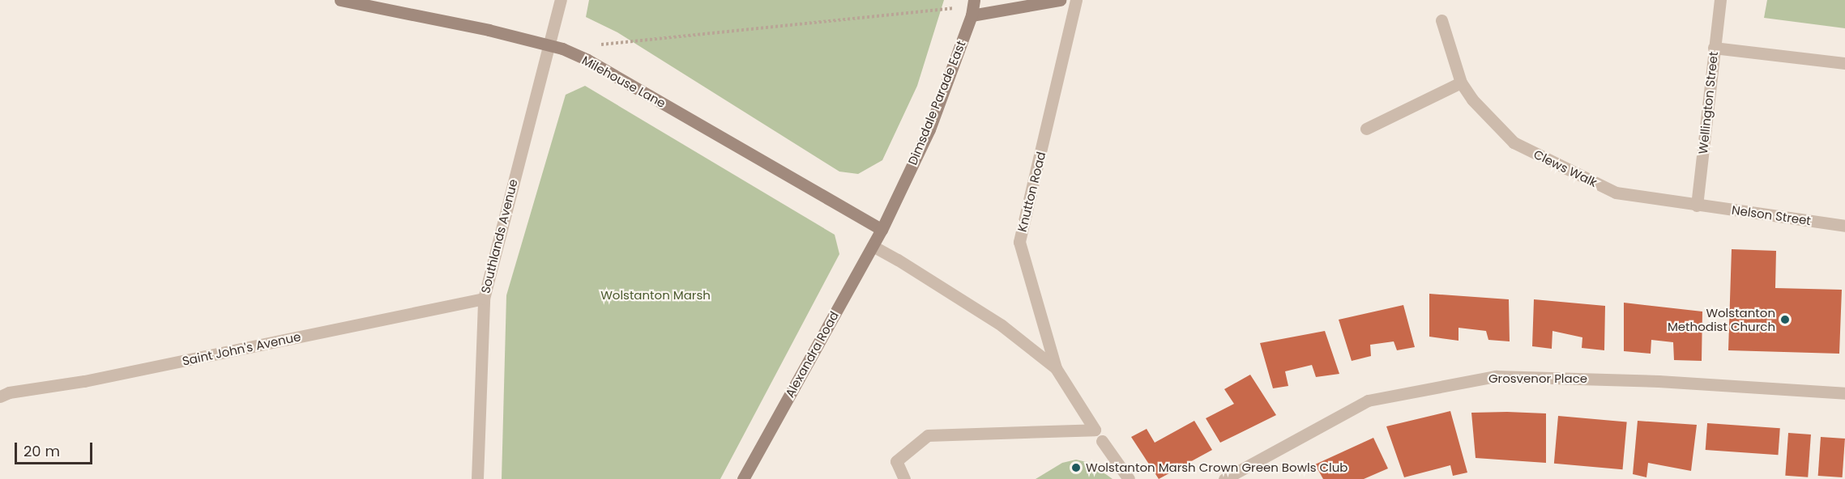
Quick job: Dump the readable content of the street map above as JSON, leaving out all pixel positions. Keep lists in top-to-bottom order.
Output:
{
  "streets": {
    "main road": ["Milehouse Lane", "Dimsdale Parade East", "Alexandra Road"],
    "street": [
      "Wellington Street",
      "Clews Walk",
      "Knutton Road",
      "Nelson Street",
      "Southlands Avenue",
      "Saint John's Avenue",
      "Grosvenor Place"
    ]
  },
  "crossings": [
    ["Milehouse Lane", "Dimsdale Parade East"],
    ["Milehouse Lane", "Southlands Avenue"],
    ["Milehouse Lane", "Alexandra Road"],
    ["Dimsdale Parade East", "Alexandra Road"],
    ["Wellington Street", "Clews Walk"],
    ["Wellington Street", "Nelson Street"],
    ["Clews Walk", "Nelson Street"],
    ["Southlands Avenue", "Saint John's Avenue"]
  ],
  "parks": ["Wolstanton Marsh"],
  "places": ["Wolstanton Methodist Church", "Wolstanton Marsh Crown Green Bowls Club"],
  "scale_bar": "20 m"
}
